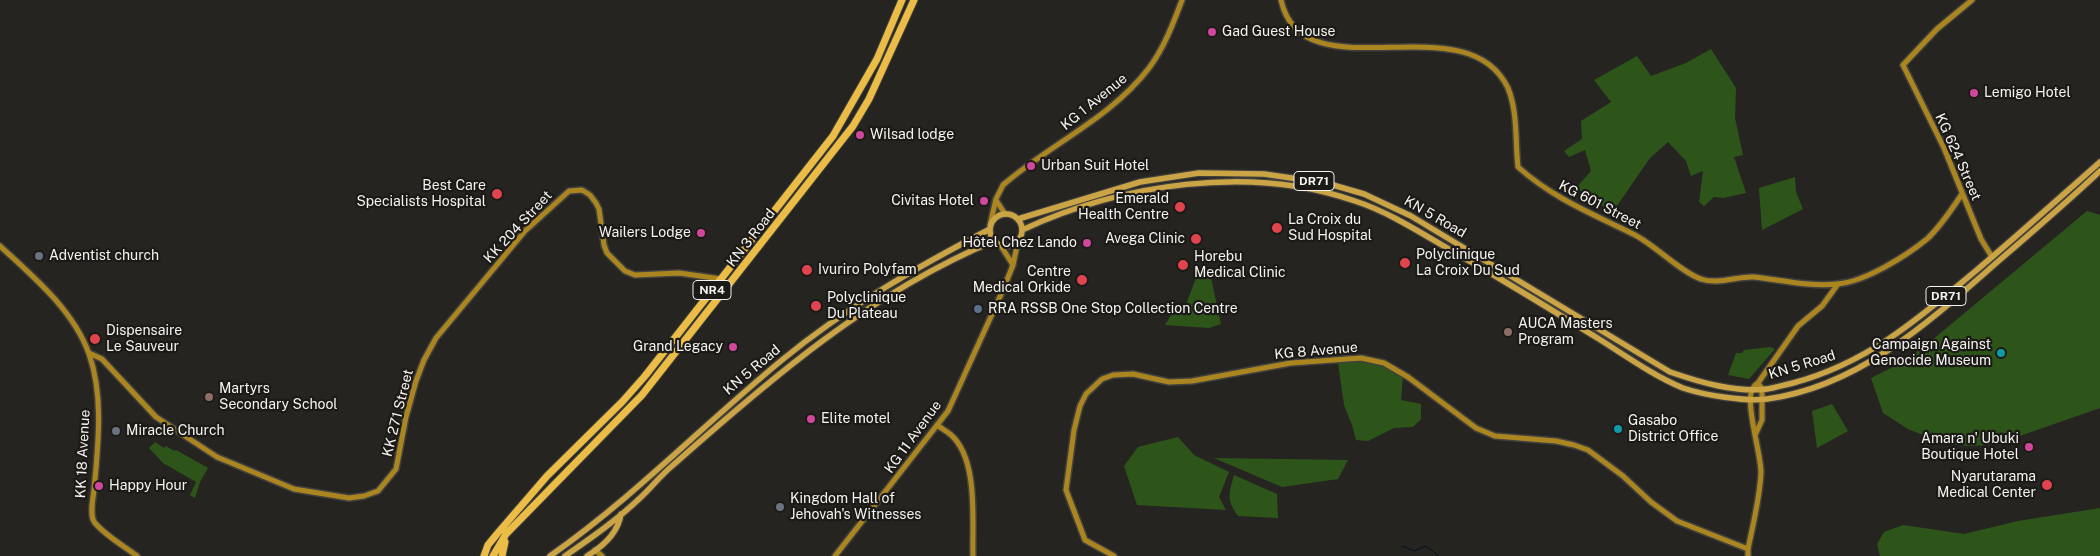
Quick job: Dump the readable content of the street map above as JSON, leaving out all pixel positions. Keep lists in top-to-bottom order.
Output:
{
  "streets": {
    "highway": ["KN 3 Road", "NR4"],
    "main road": ["DR71", "KN 5 Road"],
    "street": [
      "KG 1 Avenue",
      "KG 624 Street",
      "KG 601 Street",
      "KK 204 Street",
      "KG 8 Avenue",
      "KK 271 Street",
      "KG 11 Avenue",
      "KK 18 Avenue"
    ]
  },
  "crossings": [
    ["KG 1 Avenue", "KN 5 Road"],
    ["KG 1 Avenue", "KG 11 Avenue"],
    ["KG 624 Street", "KG 601 Street"],
    ["KG 624 Street", "KN 5 Road"],
    ["KN 5 Road", "KG 11 Avenue"],
    ["KK 204 Street", "KN 3 Road"],
    ["KK 204 Street", "KK 271 Street"],
    ["KK 271 Street", "KK 18 Avenue"]
  ],
  "places": [
    "Gad Guest House",
    "Lemigo Hotel",
    "Wilsad lodge",
    "Urban Suit Hotel",
    "Best Care Specialists Hospital",
    "Civitas Hotel",
    "Emerald Health Centre",
    "La Croix du Sud Hospital",
    "Wailers Lodge",
    "Avega Clinic",
    "Hôtel Chez Lando",
    "Adventist church",
    "Polyclinique La Croix Du Sud",
    "Horebu Medical Clinic",
    "Ivuriro Polyfam",
    "Centre Medical Orkide",
    "Polyclinique Du Plateau",
    "RRA RSSB One Stop Collection Centre",
    "AUCA Masters Program",
    "Dispensaire Le Sauveur",
    "Grand Legacy",
    "Campaign Against Genocide Museum",
    "Martyrs Secondary School",
    "Elite motel",
    "Gasabo District Office",
    "Miracle Church",
    "Amara n' Ubuki Boutique Hotel",
    "Nyarutarama Medical Center",
    "Happy Hour",
    "Kingdom Hall of Jehovah's Witnesses"
  ]
}
